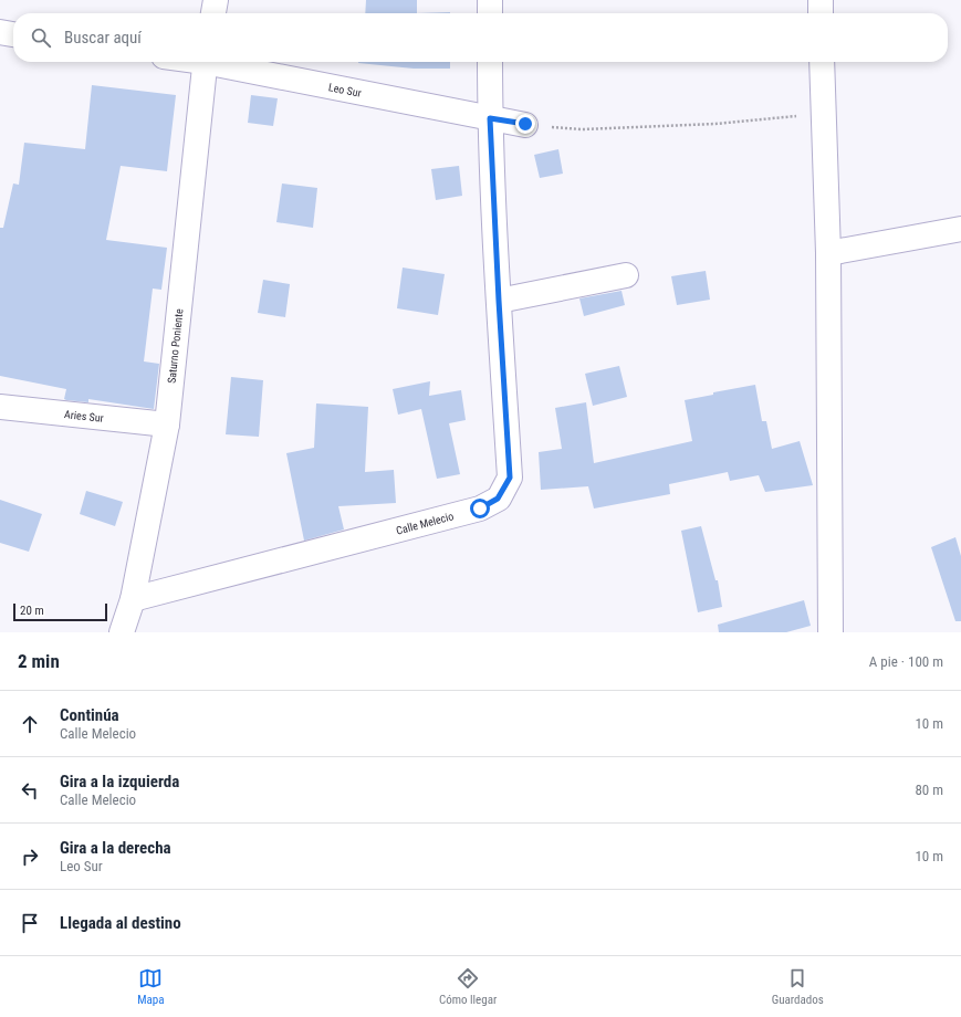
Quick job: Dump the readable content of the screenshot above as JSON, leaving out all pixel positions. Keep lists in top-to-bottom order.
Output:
{
  "streets": {
    "street": [
      "Leo Sur",
      "Saturno Poniente",
      "Aries Sur",
      "Calle Melecio"
    ]
  },
  "crossings": [
    ["Leo Sur", "Calle Melecio"],
    ["Saturno Poniente", "Aries Sur"],
    ["Saturno Poniente", "Calle Melecio"]
  ],
  "scale_bar": "20 m",
  "page": {
    "search": "Buscar aquí",
    "scale": "20 m",
    "heading": ["2 min", "A pie · 100 m"],
    "list": [
      ["Continúa", "Calle Melecio", "10 m"],
      ["Gira a la izquierda", "Calle Melecio", "80 m"],
      ["Gira a la derecha", "Leo Sur", "10 m"],
      "Llegada al destino"
    ],
    "nav": ["Mapa", "Cómo llegar", "Guardados"]
  }
}
